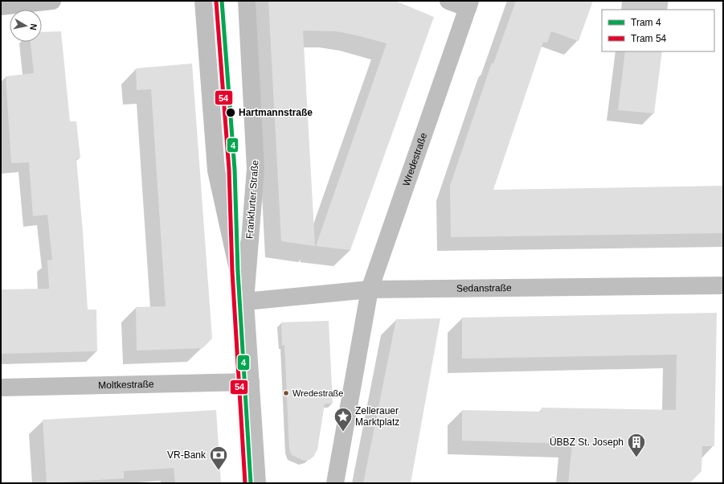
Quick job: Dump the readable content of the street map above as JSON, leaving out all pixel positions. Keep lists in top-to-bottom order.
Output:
{
  "streets": {
    "street": [
      "Wredestraße",
      "Frankfurter Straße",
      "Sedanstraße",
      "Moltkestraße"
    ]
  },
  "crossings": [
    ["Wredestraße", "Sedanstraße"],
    ["Frankfurter Straße", "Sedanstraße"],
    ["Frankfurter Straße", "Moltkestraße"]
  ],
  "places": {
    "other": ["Hartmannstraße", "Wredestraße"],
    "place": ["Zellerauer Marktplatz"],
    "building": ["ÜBBZ St. Joseph"],
    "bank": ["VR-Bank"]
  },
  "lines": ["tram line 4", "tram line 54"],
  "legend": ["Tram 4", "Tram 54"],
  "north": "right"
}
